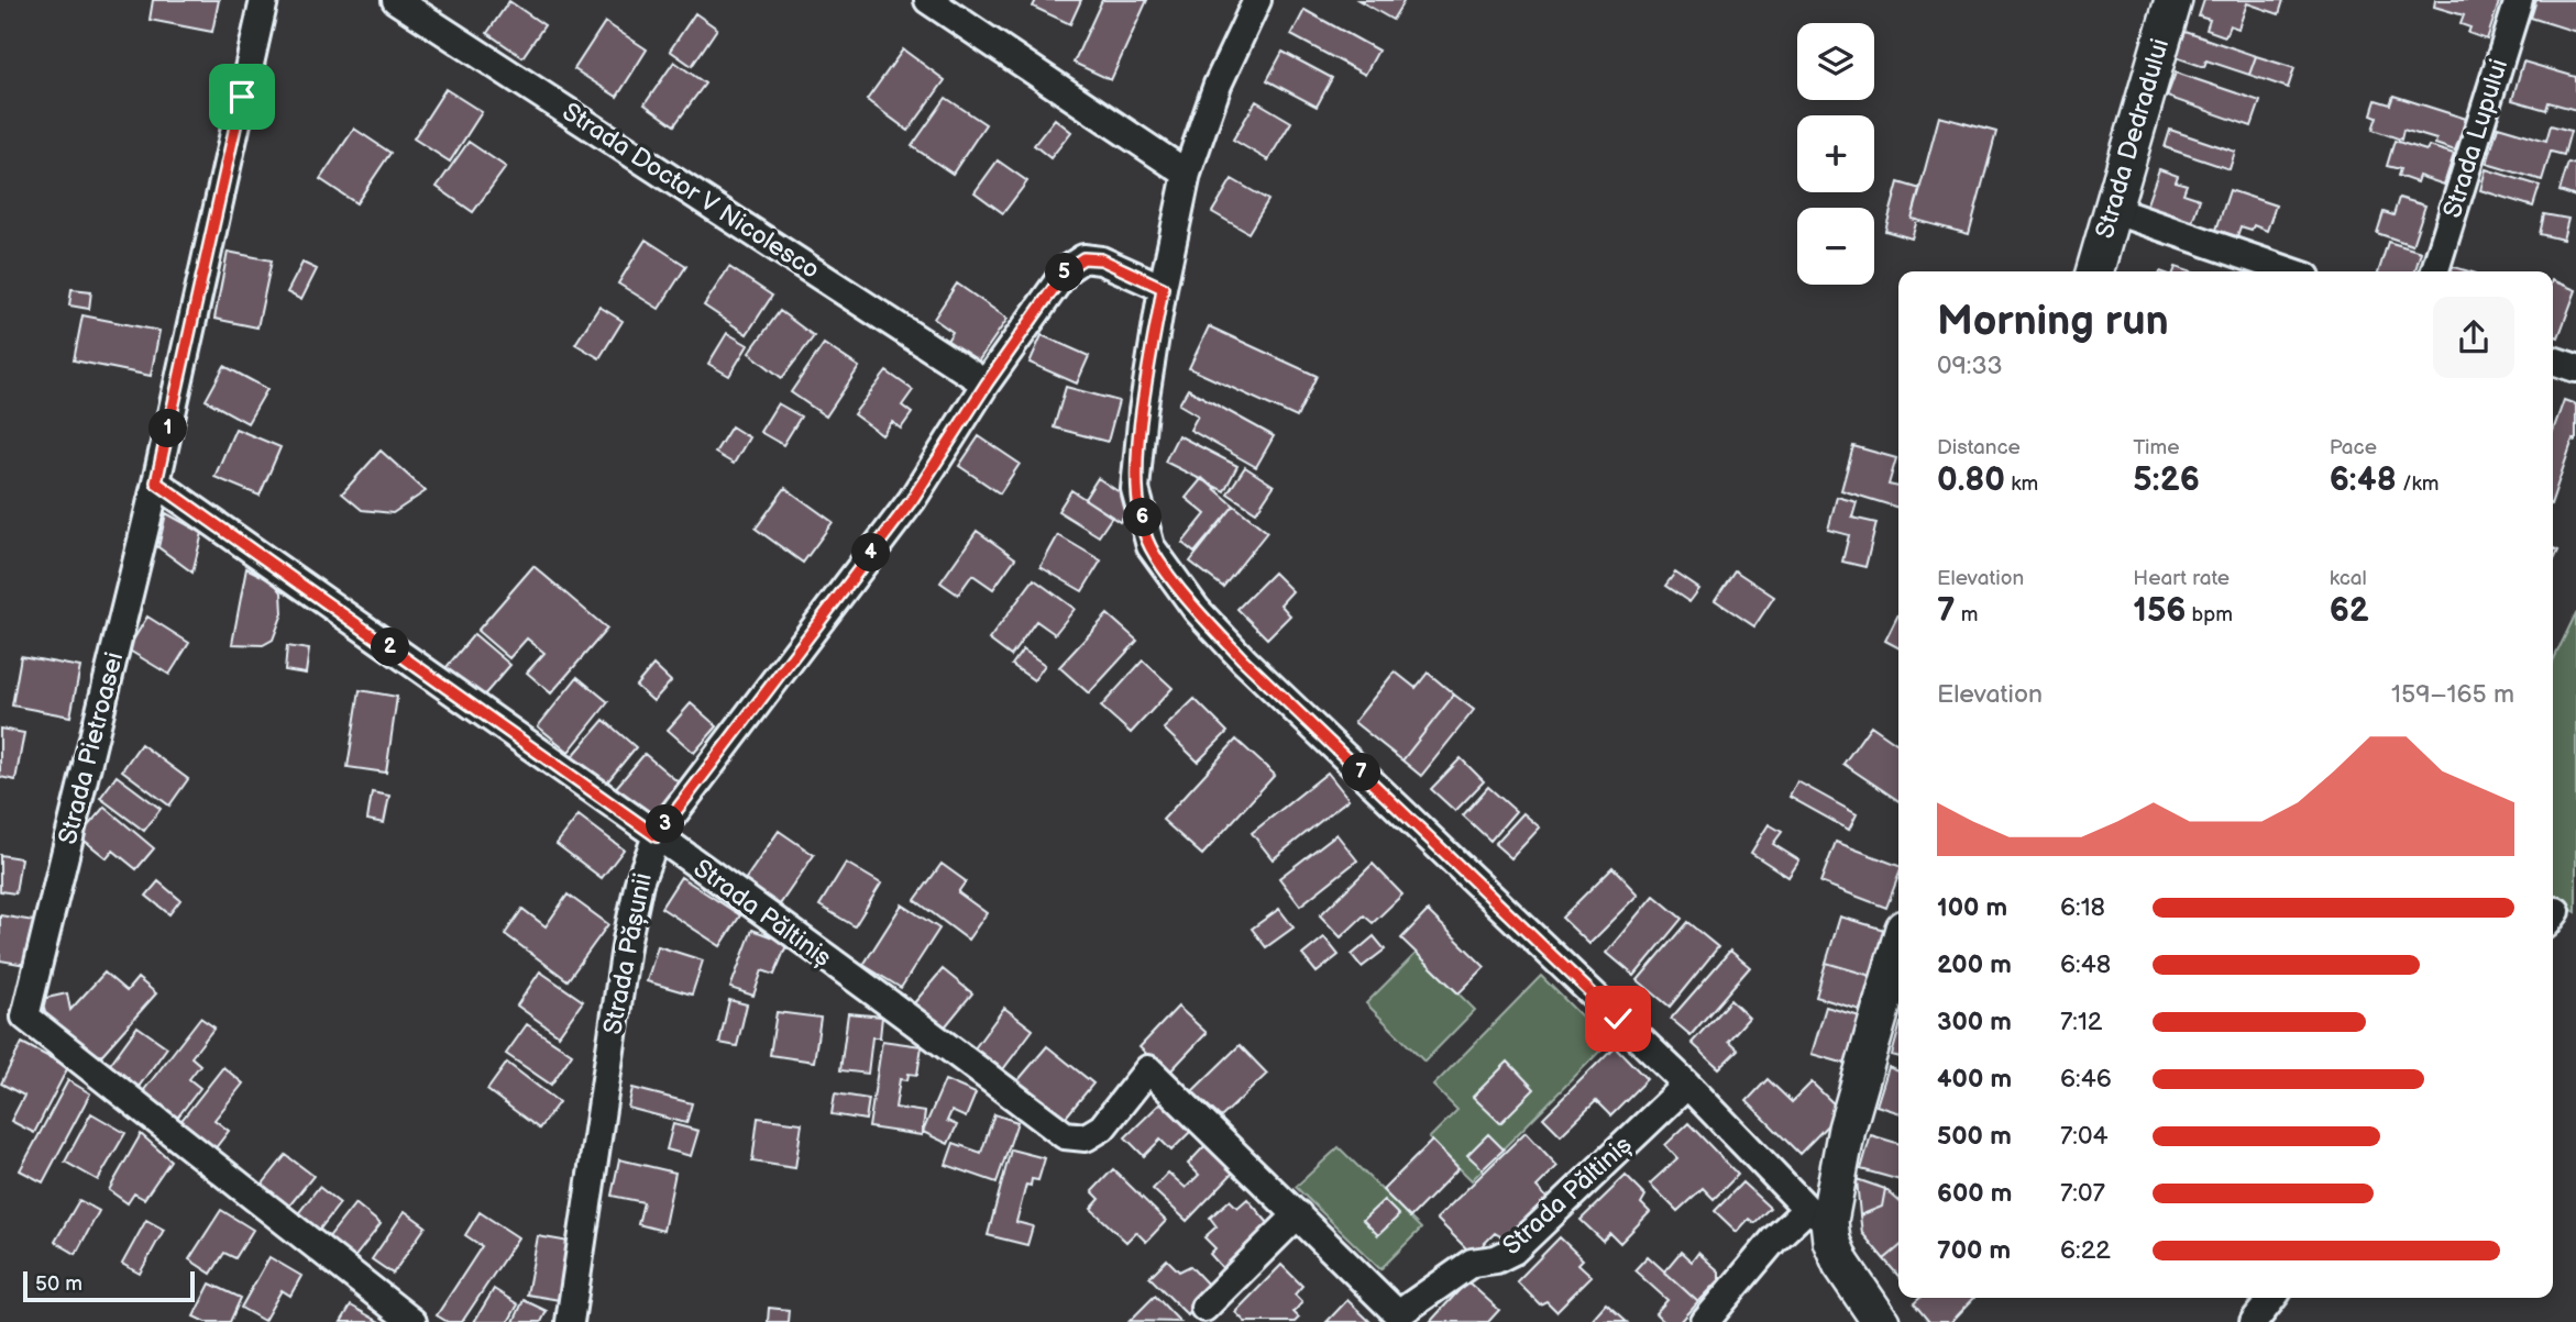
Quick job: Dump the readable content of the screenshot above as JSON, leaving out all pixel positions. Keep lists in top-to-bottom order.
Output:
{
  "streets": {
    "main road": ["Strada Dedradului"],
    "street": [
      "Strada Lupului",
      "Strada Doctor V Nicolesco",
      "Strada Pietroasei",
      "Strada Păltiniș",
      "Strada Pășunii"
    ]
  },
  "crossings": [
    ["Strada Doctor V Nicolesco", "Strada Pășunii"],
    ["Strada Pietroasei", "Strada Păltiniș"],
    ["Strada Păltiniș", "Strada Pășunii"]
  ],
  "scale_bar": "50 m",
  "page": {
    "map_buttons": ["+", "−"],
    "pins": [
      "5",
      "1",
      "6",
      "4",
      "2",
      "7",
      "3"
    ],
    "heading": ["Morning run", "09:33"],
    "stats": [
      ["Distance", "0.80 km"],
      ["Time", "5:26"],
      ["Pace", "6:48 /km"],
      ["Elevation", "7 m"],
      ["Heart rate", "156 bpm"],
      ["kcal", "62"]
    ],
    "chart": ["Elevation", "159–165 m"],
    "list": [
      {
        "name": "100 m",
        "note": "6:18"
      },
      {
        "name": "200 m",
        "note": "6:48"
      },
      {
        "name": "300 m",
        "note": "7:12"
      },
      {
        "name": "400 m",
        "note": "6:46"
      },
      {
        "name": "500 m",
        "note": "7:04"
      },
      {
        "name": "600 m",
        "note": "7:07"
      },
      {
        "name": "700 m",
        "note": "6:22"
      }
    ],
    "scale": "50 m"
  }
}
